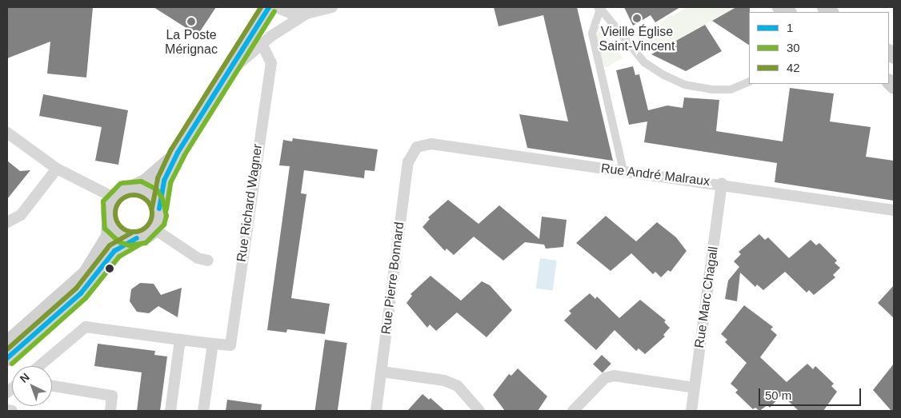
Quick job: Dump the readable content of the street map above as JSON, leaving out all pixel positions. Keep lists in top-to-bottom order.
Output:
{
  "streets": {
    "street": [
      "Rue André Malraux",
      "Rue Richard Wagner",
      "Rue Pierre Bonnard",
      "Rue Marc Chagall"
    ]
  },
  "crossings": [
    ["Rue André Malraux", "Rue Pierre Bonnard"],
    ["Rue André Malraux", "Rue Marc Chagall"]
  ],
  "places": ["Vieille Église Saint-Vincent", "La Poste Mérignac"],
  "lines": ["transit line 1", "transit line 42", "transit line 30"],
  "legend": ["1", "30", "42"],
  "scale_bar": "50 m",
  "north": "top left"
}
